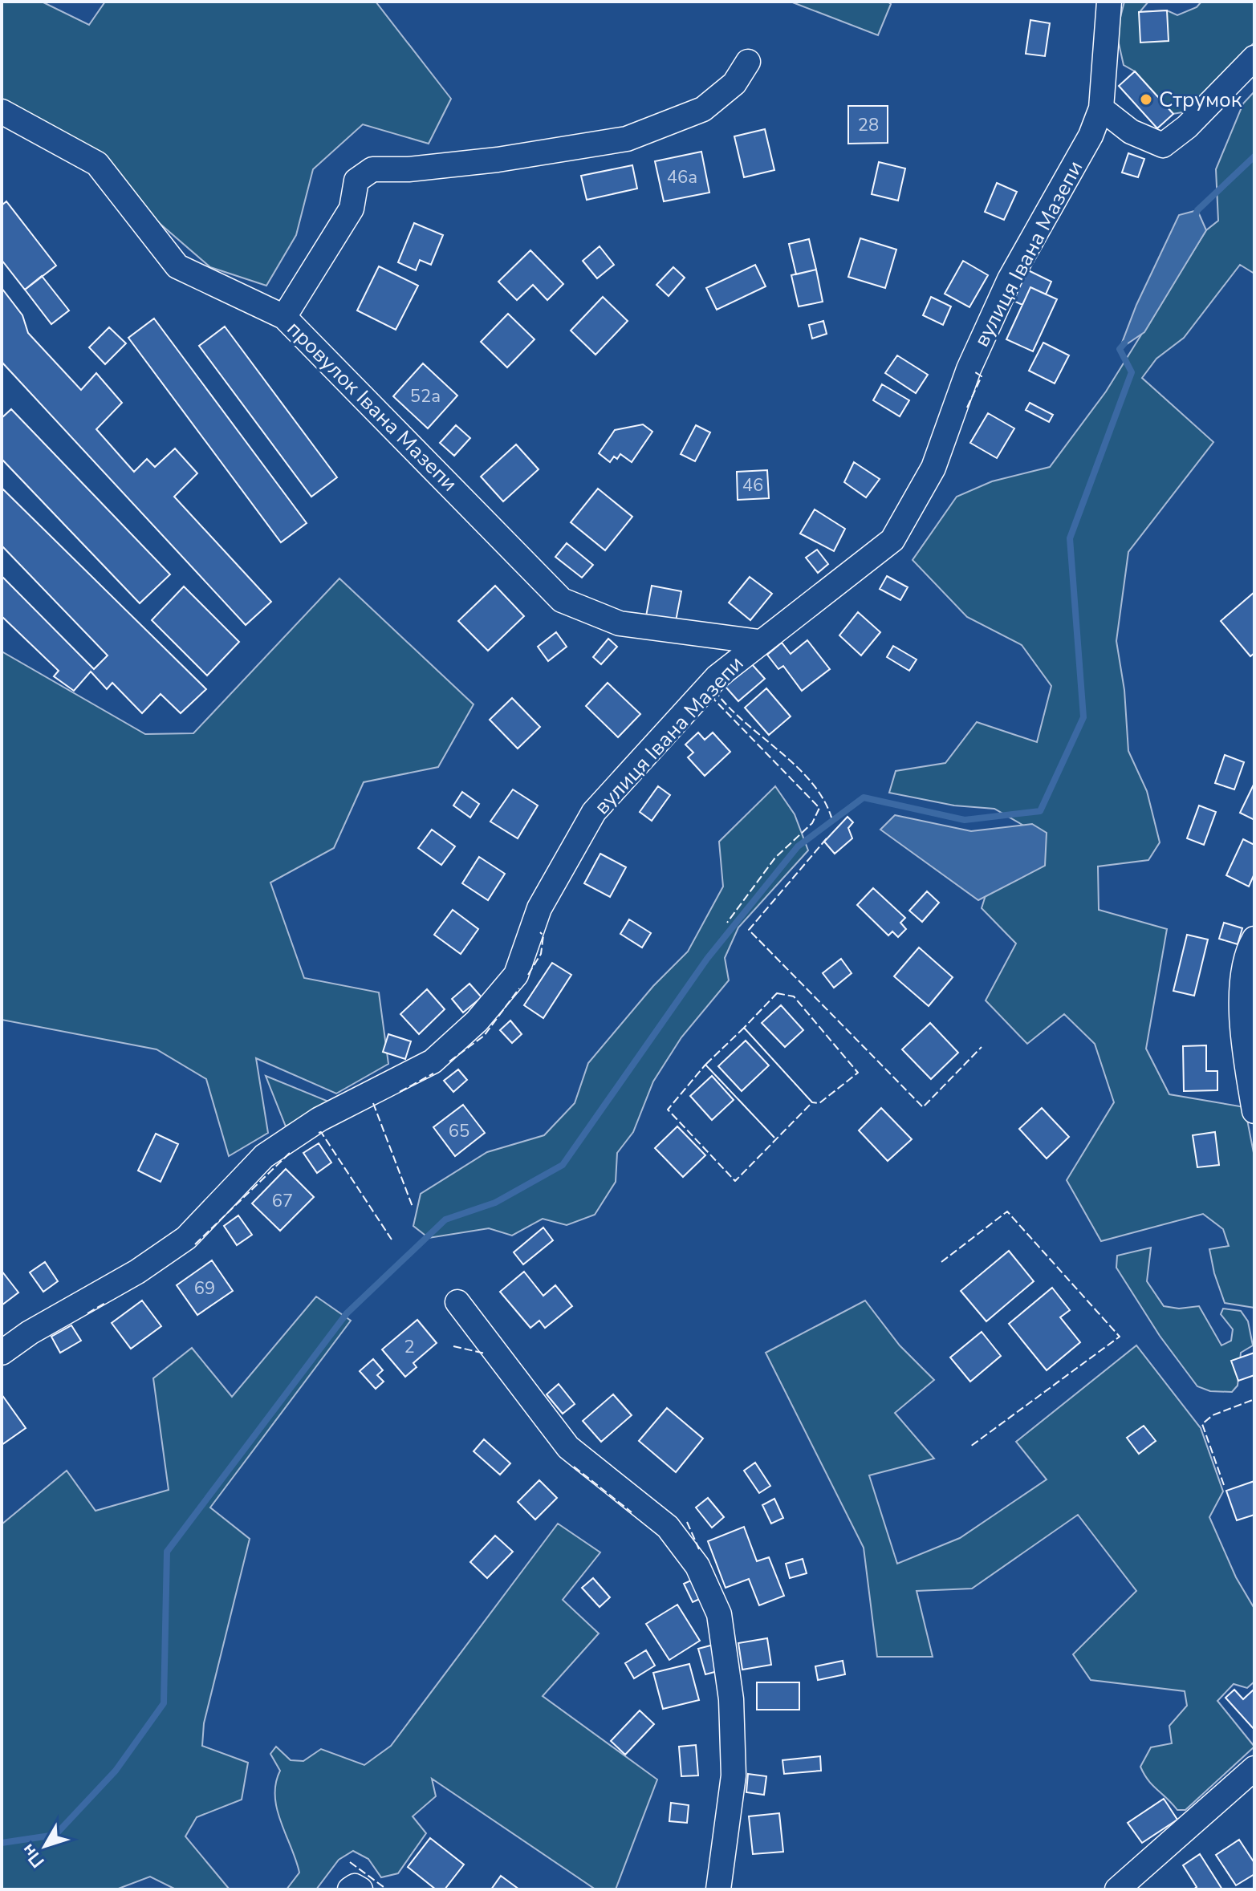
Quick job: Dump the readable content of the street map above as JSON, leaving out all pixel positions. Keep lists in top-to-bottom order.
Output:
{
  "streets": {
    "street": ["вулиця Івана Мазепи", "провулок Івана Мазепи"]
  },
  "crossings": [
    ["вулиця Івана Мазепи", "провулок Івана Мазепи"]
  ],
  "places": ["Струмок"],
  "house_numbers": [
    "28",
    "46а",
    "52а",
    "46",
    "65",
    "67",
    "69",
    "2"
  ],
  "north": "bottom left"
}
